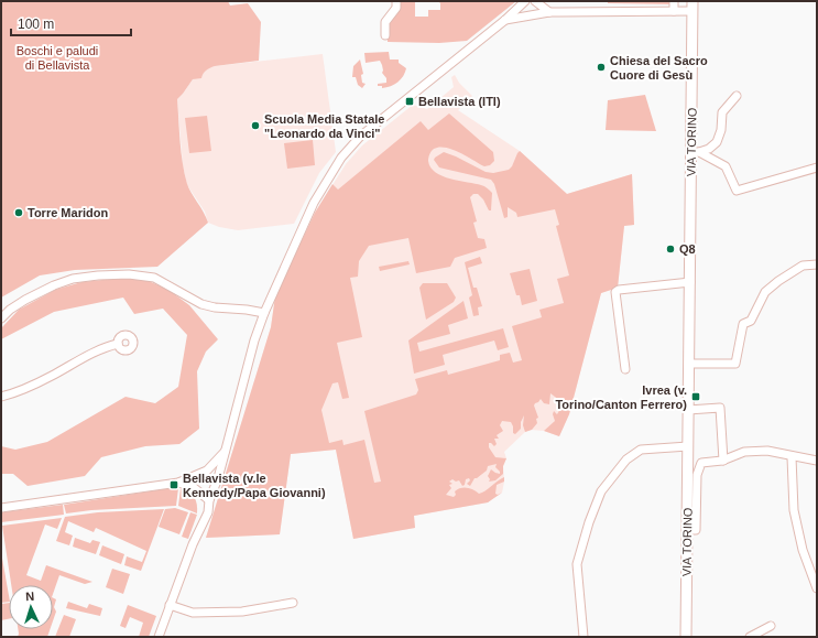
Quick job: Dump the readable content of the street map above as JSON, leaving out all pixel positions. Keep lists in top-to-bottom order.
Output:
{
  "streets": {
    "street": ["VIA TORINO"]
  },
  "parks": ["Boschi e paludi di Bellavista"],
  "places": {
    "other": [
      "Chiesa del Sacro Cuore di Gesù",
      "Scuola Media Statale \"Leonardo da Vinci\"",
      "Torre Maridon",
      "Q8"
    ],
    "transit": ["Bellavista (ITI)", "Ivrea (v. Torino/Canton Ferrero)", "Bellavista (v.le Kennedy/Papa Giovanni)"]
  },
  "scale_bar": "100 m",
  "north": "top"
}
